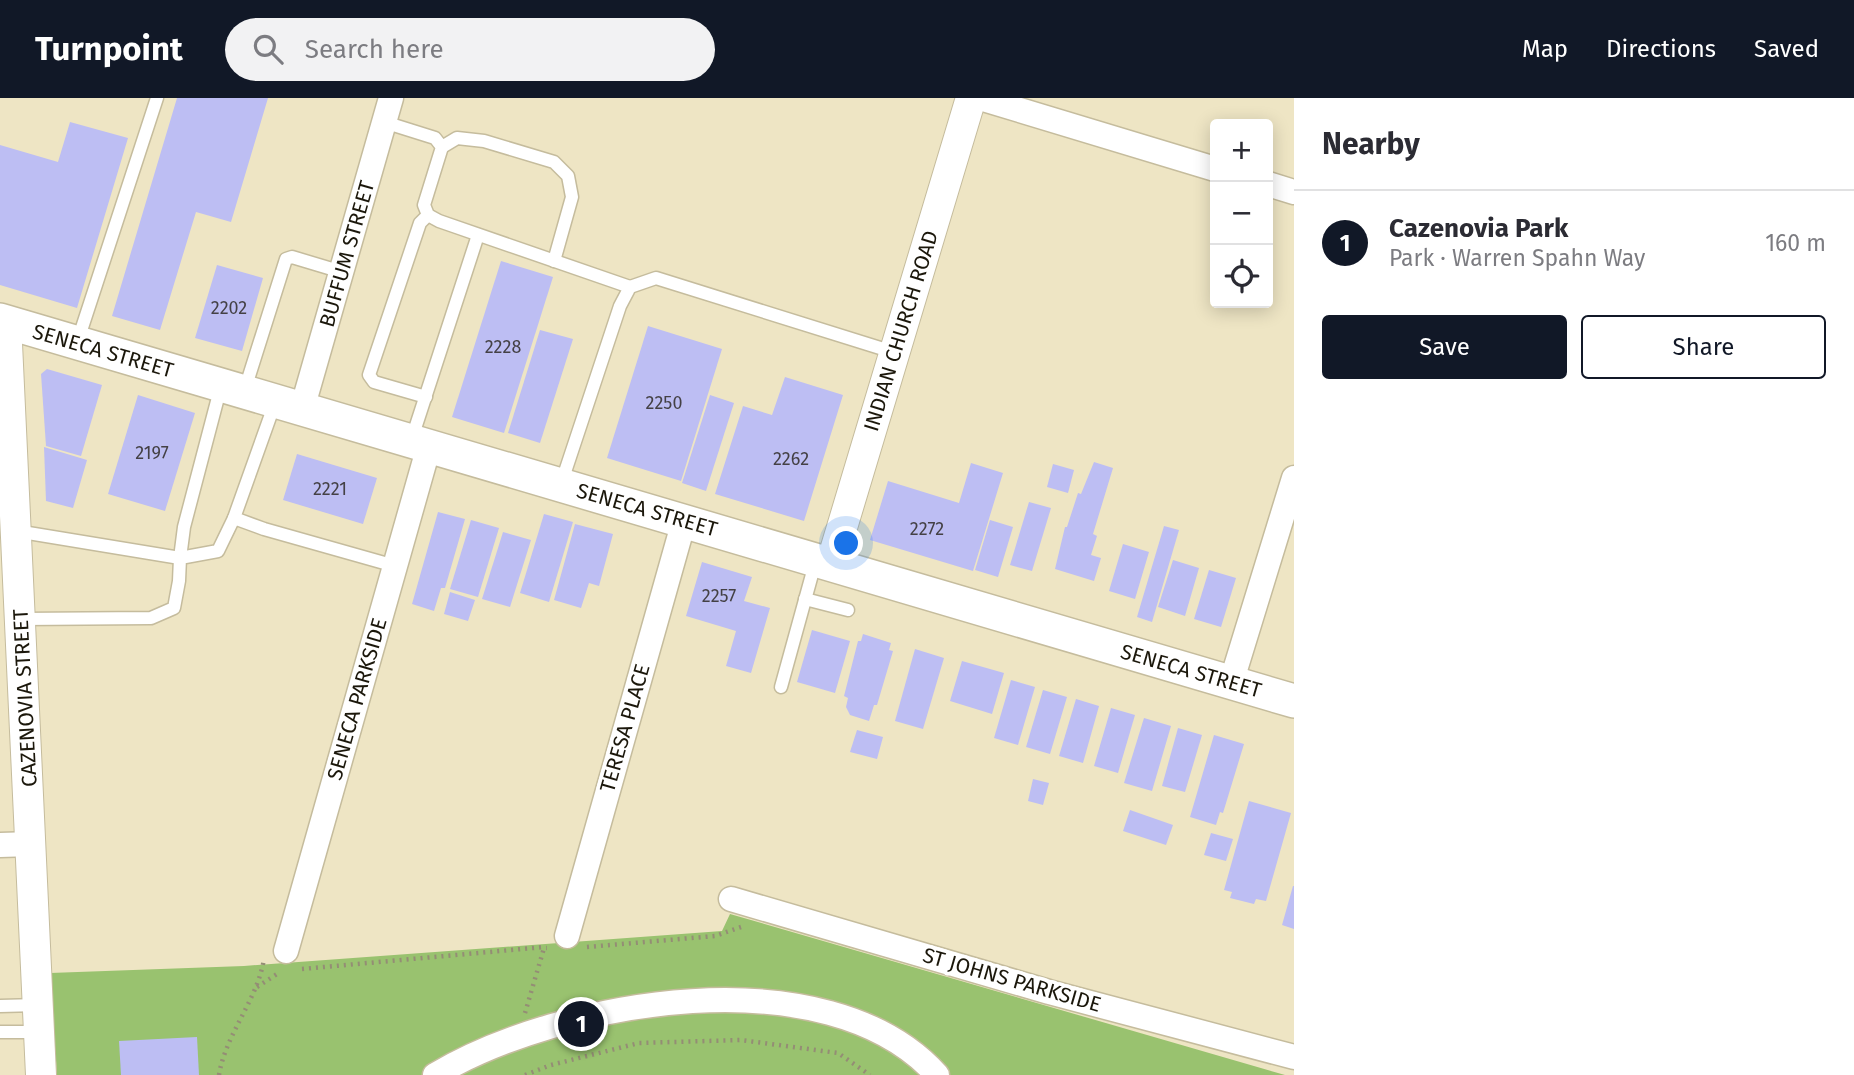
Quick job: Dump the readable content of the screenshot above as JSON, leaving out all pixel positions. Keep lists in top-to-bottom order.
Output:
{
  "streets": {
    "main road": ["SENECA STREET"],
    "street": [
      "BUFFUM STREET",
      "INDIAN CHURCH ROAD",
      "CAZENOVIA STREET",
      "SENECA PARKSIDE",
      "TERESA PLACE",
      "ST JOHNS PARKSIDE"
    ]
  },
  "crossings": [
    ["BUFFUM STREET", "SENECA STREET"],
    ["INDIAN CHURCH ROAD", "SENECA STREET"],
    ["SENECA STREET", "CAZENOVIA STREET"],
    ["SENECA STREET", "SENECA PARKSIDE"],
    ["SENECA STREET", "TERESA PLACE"]
  ],
  "house_numbers": [
    "2202",
    "2228",
    "2250",
    "2197",
    "2262",
    "2221",
    "2272",
    "2257"
  ],
  "page": {
    "header": "Turnpoint",
    "search": "Search here",
    "nav": ["Map", "Directions", "Saved"],
    "heading": "Nearby",
    "map_buttons": ["+", "−"],
    "list": [
      {
        "mark": "1",
        "name": "Cazenovia Park",
        "note": "Park · Warren Spahn Way",
        "value": "160 m"
      }
    ],
    "buttons": ["Save", "Share"],
    "pins": "1"
  }
}
